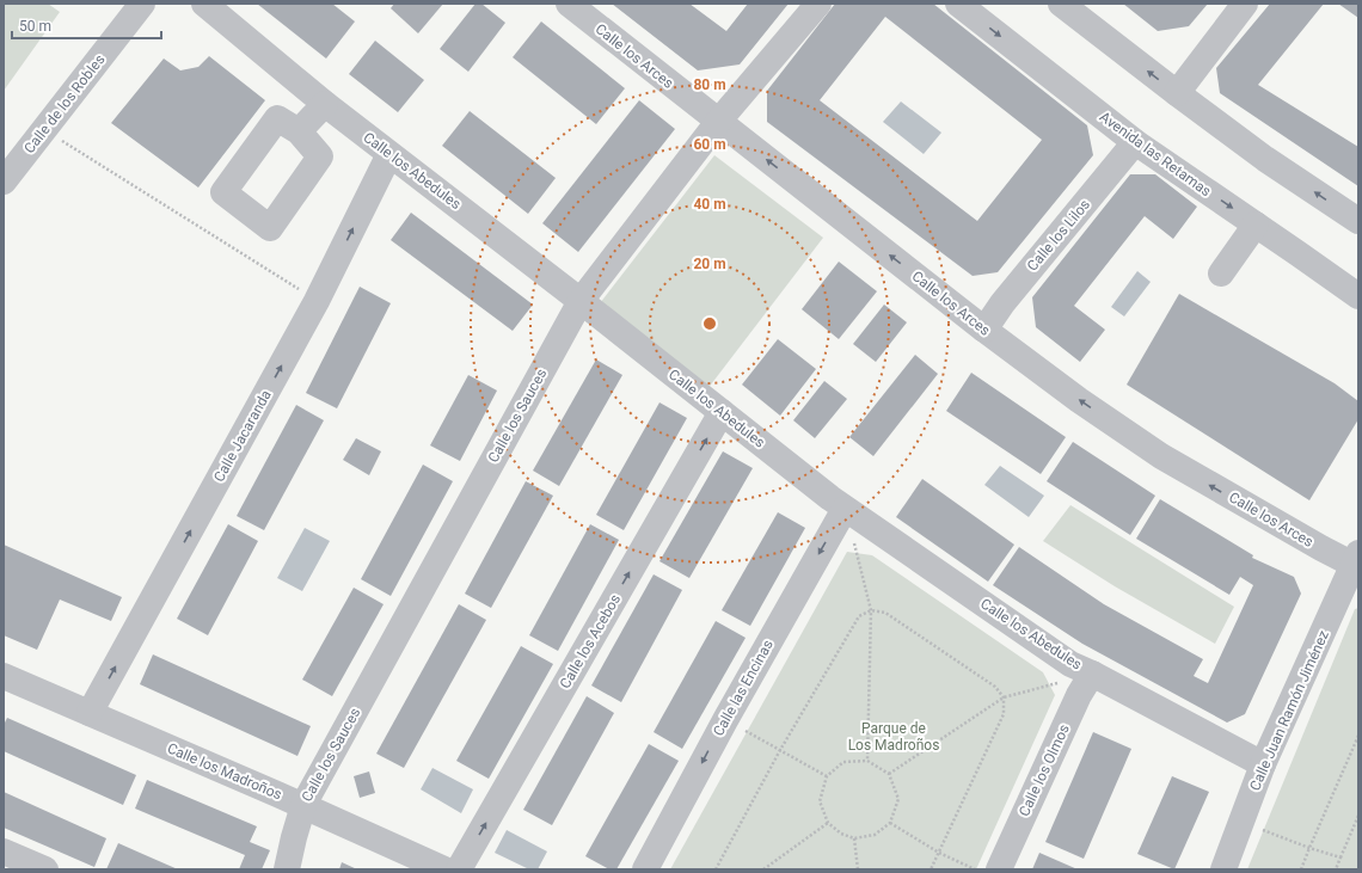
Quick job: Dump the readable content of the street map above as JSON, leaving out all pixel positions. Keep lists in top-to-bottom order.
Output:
{
  "streets": {
    "street": [
      "Calle los Arces",
      "Calle de los Robles",
      "Avenida las Retamas",
      "Calle los Abedules",
      "Calle los Lilos",
      "Calle los Sauces",
      "Calle Jacaranda",
      "Calle los Acebos",
      "Calle las Encinas",
      "Calle Juan Ramón Jiménez",
      "Calle los Olmos",
      "Calle los Madroños"
    ]
  },
  "crossings": [
    ["Calle los Arces", "Calle los Lilos"],
    ["Calle los Arces", "Calle los Sauces"],
    ["Calle los Arces", "Calle Juan Ramón Jiménez"],
    ["Avenida las Retamas", "Calle los Lilos"],
    ["Calle los Abedules", "Calle los Sauces"],
    ["Calle los Abedules", "Calle Jacaranda"],
    ["Calle los Abedules", "Calle los Acebos"],
    ["Calle los Abedules", "Calle las Encinas"],
    ["Calle los Abedules", "Calle Juan Ramón Jiménez"],
    ["Calle los Abedules", "Calle los Olmos"],
    ["Calle los Sauces", "Calle los Madroños"],
    ["Calle Jacaranda", "Calle los Madroños"]
  ],
  "one_way": [
    "Calle los Arces",
    "Calle Jacaranda",
    "Calle los Acebos",
    "Calle las Encinas"
  ],
  "parks": ["Parque de Los Madroños"],
  "scale_bar": "50 m",
  "rings": [
    "80 m",
    "60 m",
    "40 m",
    "20 m"
  ]
}
